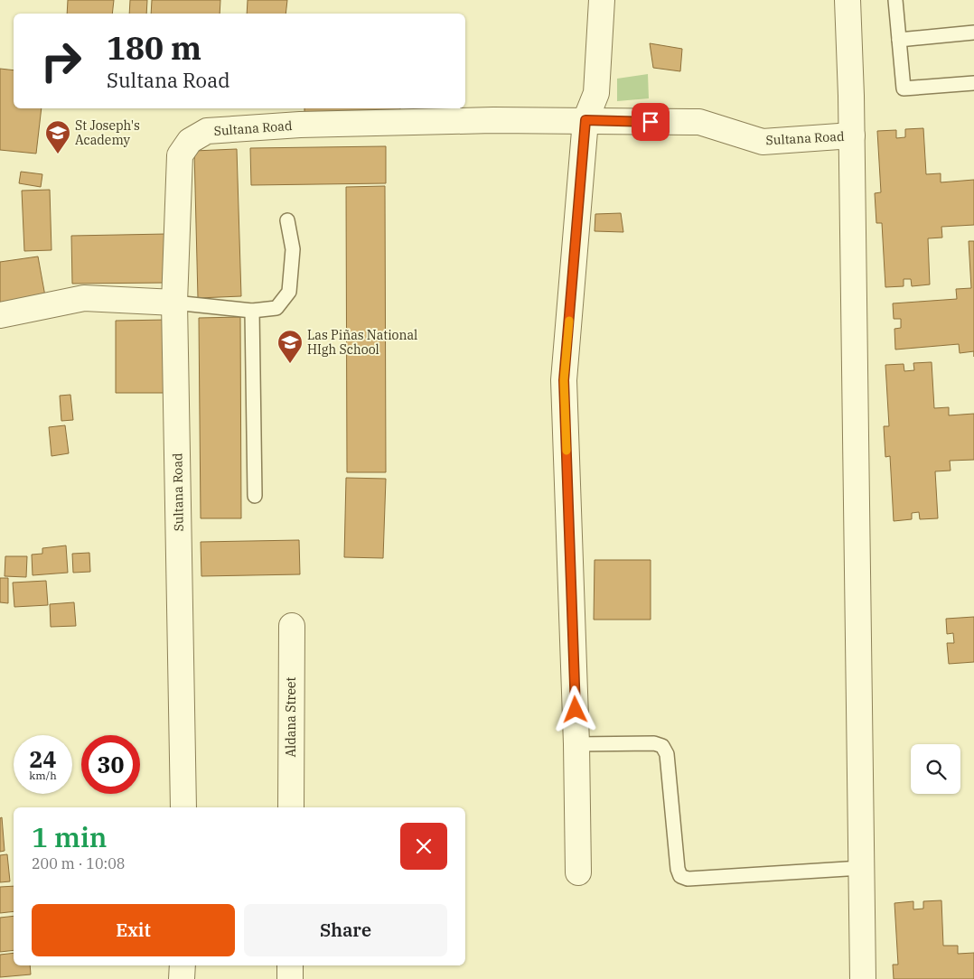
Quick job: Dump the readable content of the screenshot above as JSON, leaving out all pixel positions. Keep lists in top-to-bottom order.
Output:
{
  "streets": {
    "street": ["Sultana Road", "Aldana Street"]
  },
  "places": {
    "school or university": ["St Joseph's Academy", "Las Piñas National HIgh School"]
  },
  "page": {
    "turn": ["180 m", "Sultana Road"],
    "speed": "24 km/h",
    "limit": "30",
    "heading": ["1 min", "200 m · 10:08"],
    "buttons": ["Exit", "Share"]
  }
}
